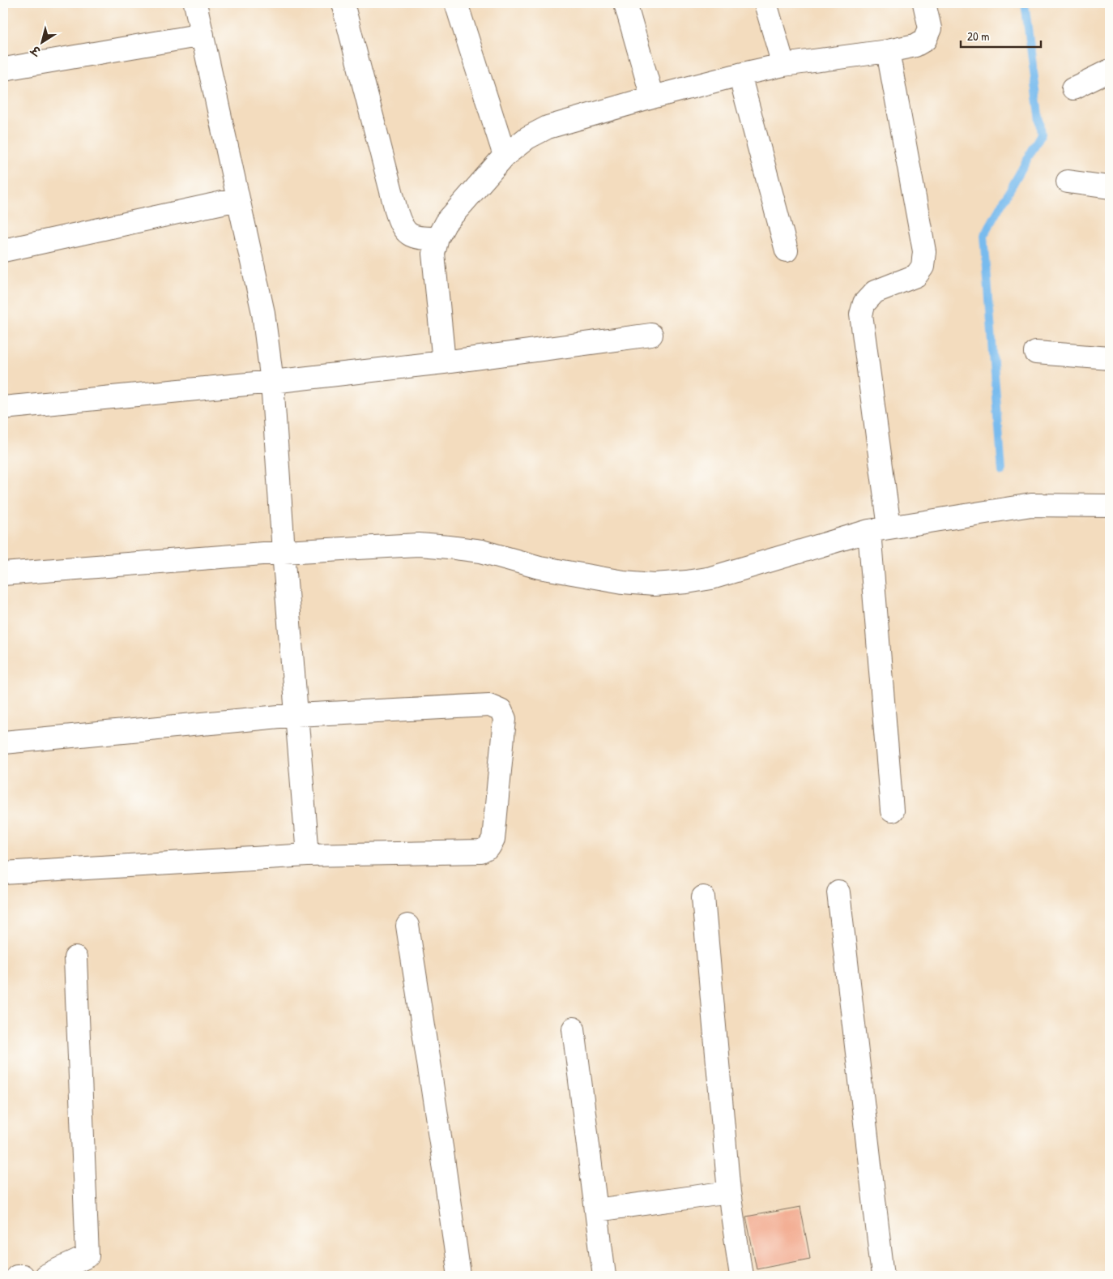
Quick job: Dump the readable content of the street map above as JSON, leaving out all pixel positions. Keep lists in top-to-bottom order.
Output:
{
  "scale_bar": "20 m",
  "north": "bottom left"
}
